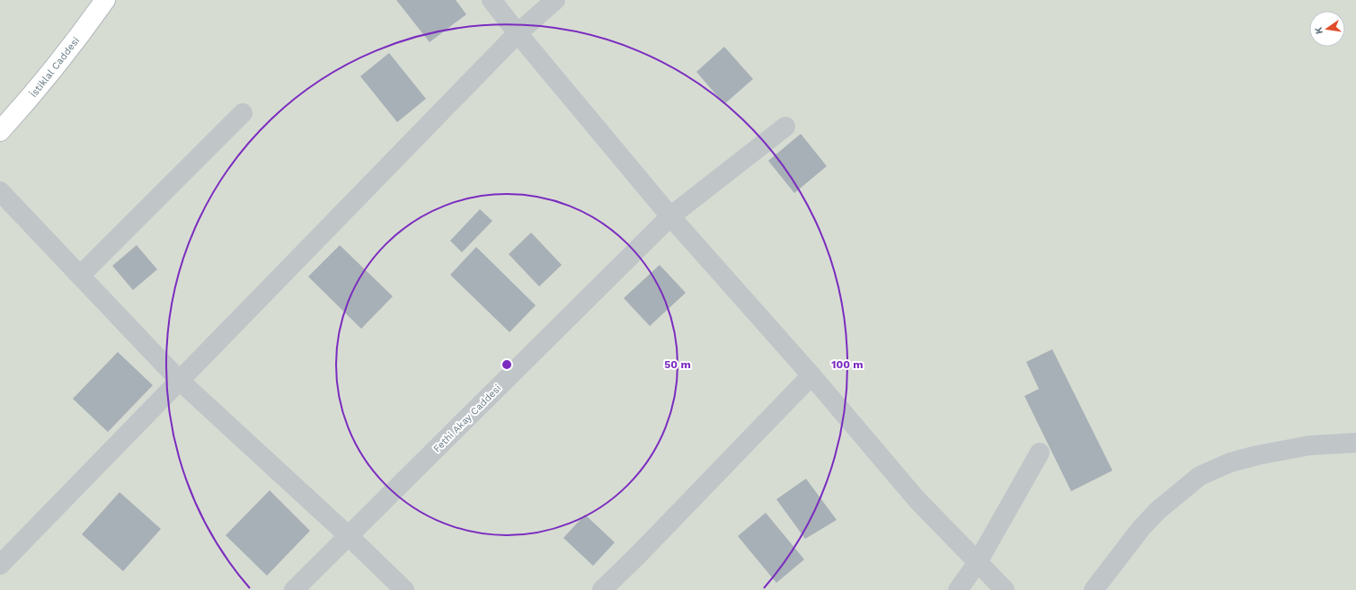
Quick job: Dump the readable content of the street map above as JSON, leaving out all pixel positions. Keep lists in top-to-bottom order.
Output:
{
  "streets": {
    "main road": ["İstiklal Caddesi"],
    "street": ["Fethi Akay Caddesi"]
  },
  "north": "left",
  "rings": ["50 m", "100 m"]
}
